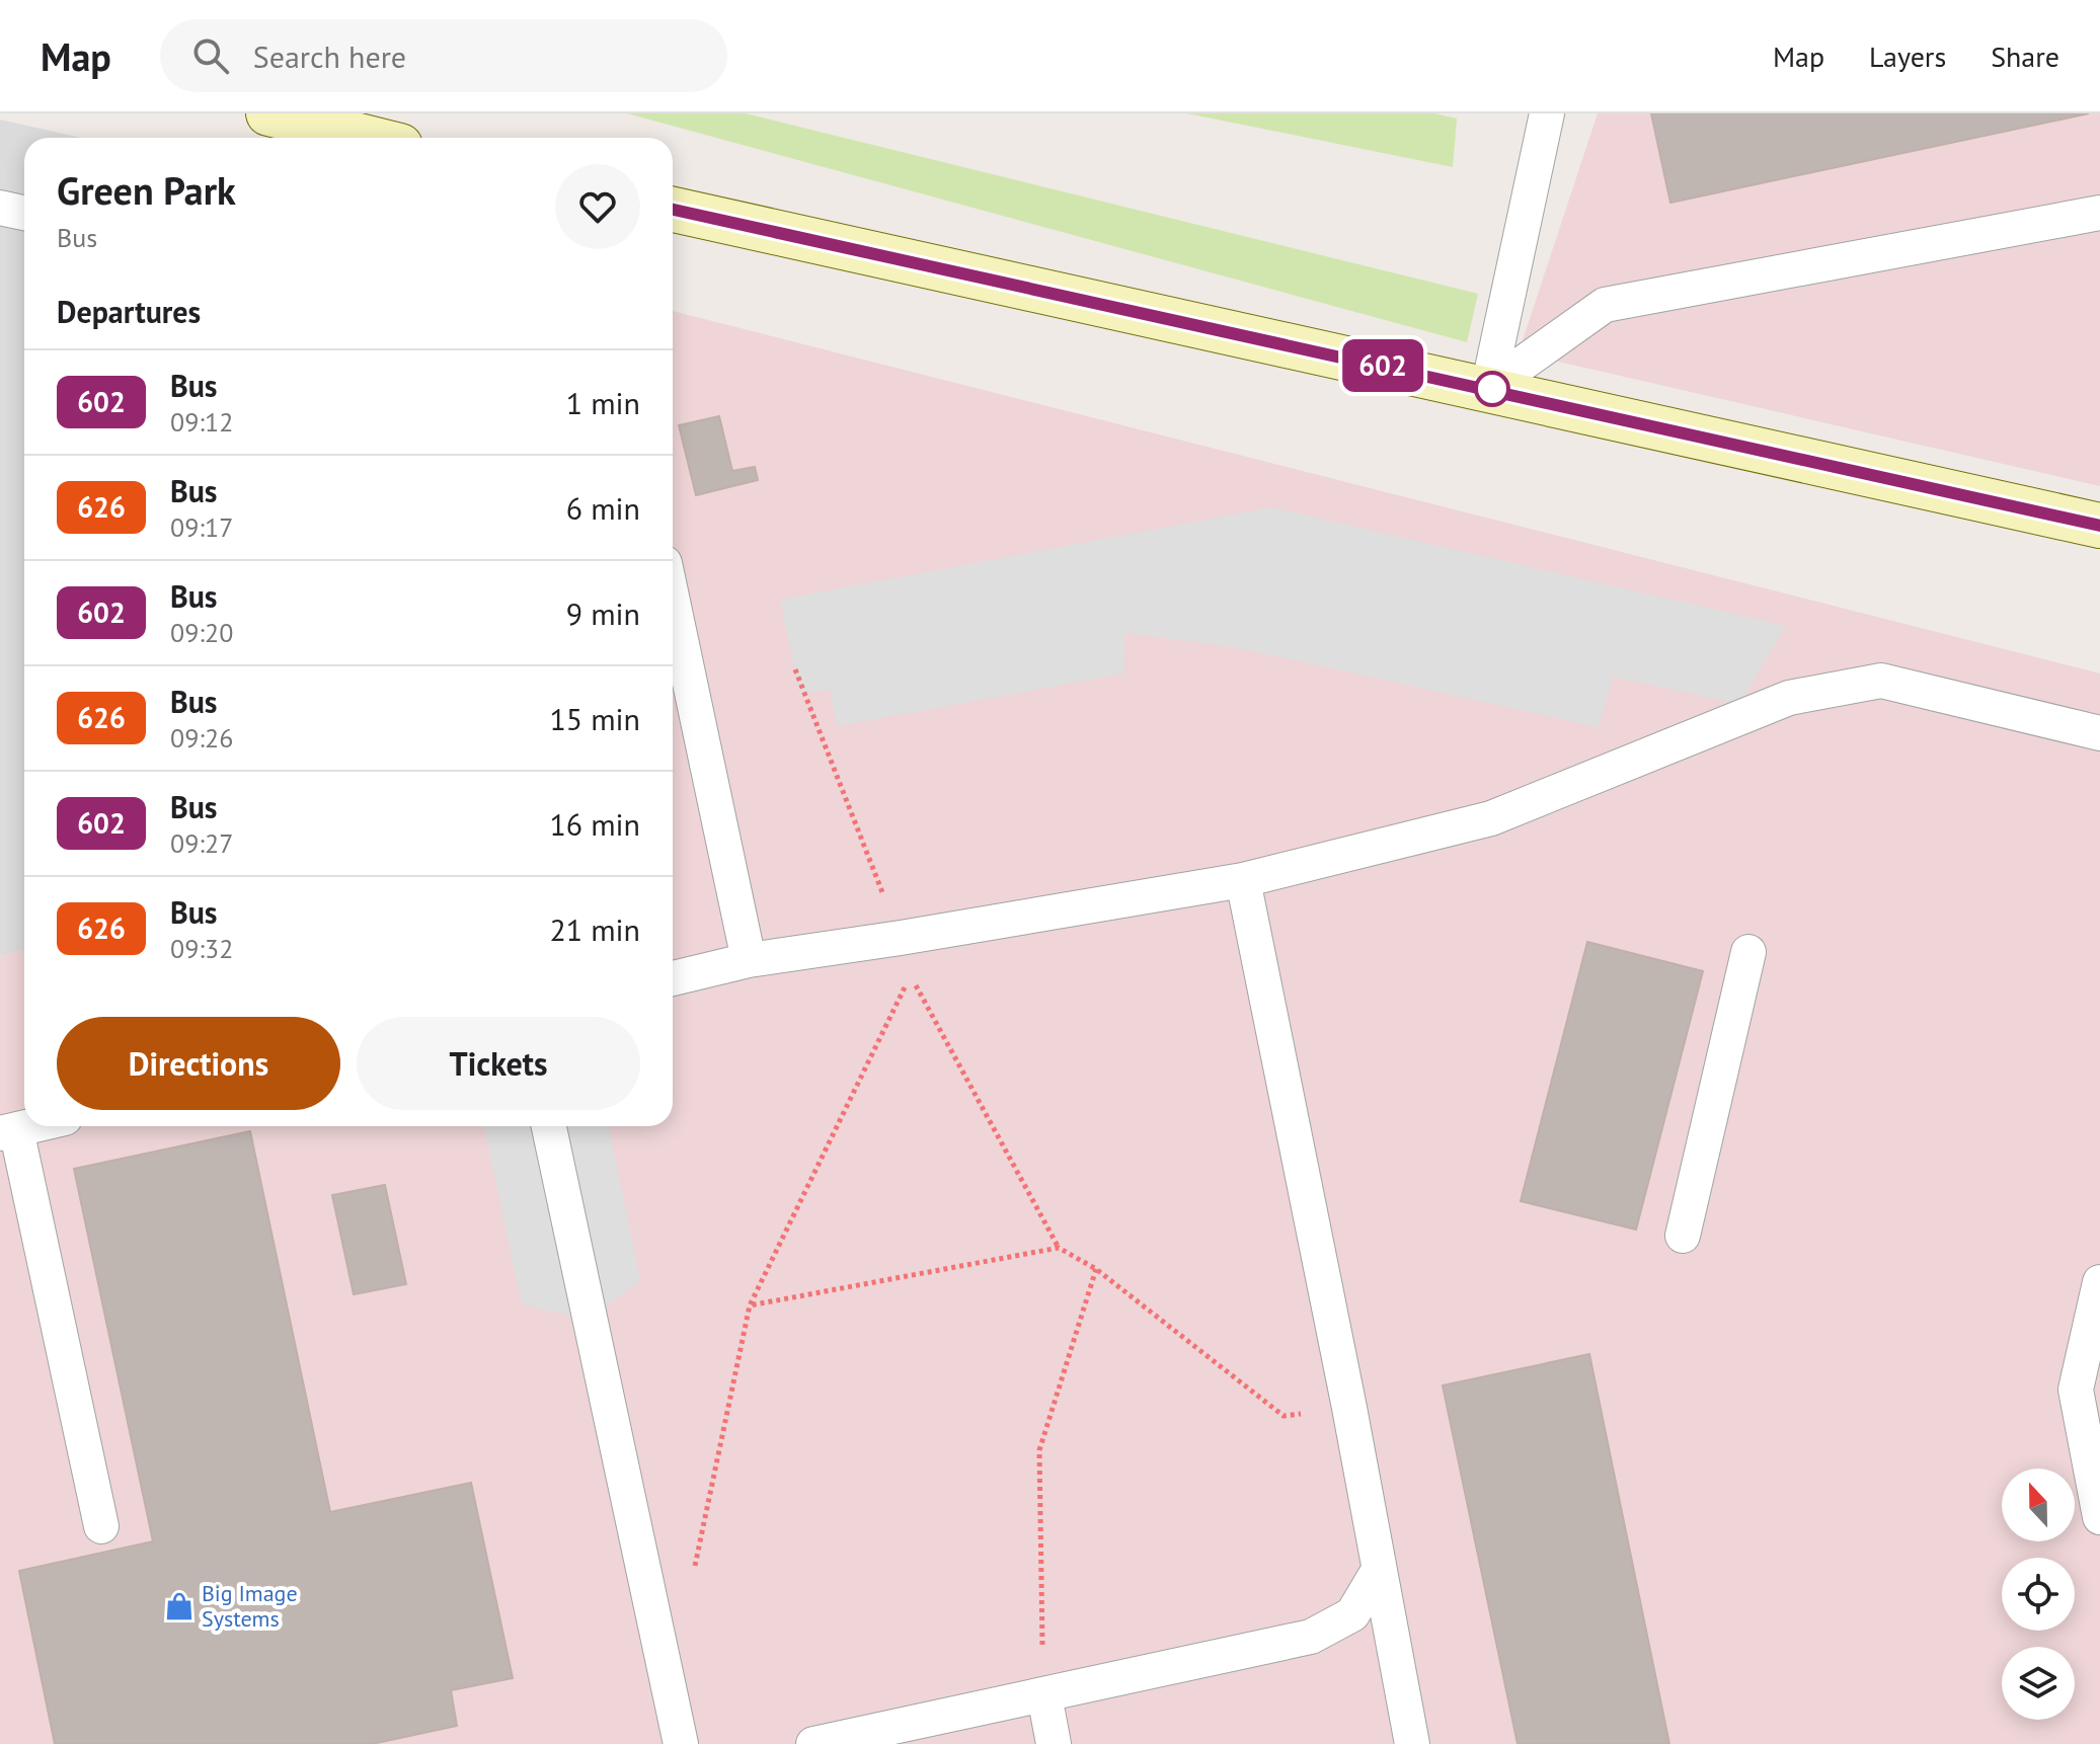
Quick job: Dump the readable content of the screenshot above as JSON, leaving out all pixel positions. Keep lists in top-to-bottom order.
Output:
{
  "places": {
    "shop": ["Big Image Systems"]
  },
  "lines": ["bus line 602"],
  "north": "top",
  "page": {
    "header": "Map",
    "search": "Search here",
    "nav": ["Map", "Layers", "Share"],
    "on_map": "602",
    "heading": [
      ["Green Park", "Bus"],
      "Departures"
    ],
    "list": [
      {
        "mark": "602",
        "name": "Bus",
        "note": "09:12",
        "value": "1 min"
      },
      {
        "mark": "626",
        "name": "Bus",
        "note": "09:17",
        "value": "6 min"
      },
      {
        "mark": "602",
        "name": "Bus",
        "note": "09:20",
        "value": "9 min"
      },
      {
        "mark": "626",
        "name": "Bus",
        "note": "09:26",
        "value": "15 min"
      },
      {
        "mark": "602",
        "name": "Bus",
        "note": "09:27",
        "value": "16 min"
      },
      {
        "mark": "626",
        "name": "Bus",
        "note": "09:32",
        "value": "21 min"
      }
    ],
    "buttons": ["Directions", "Tickets"]
  }
}
